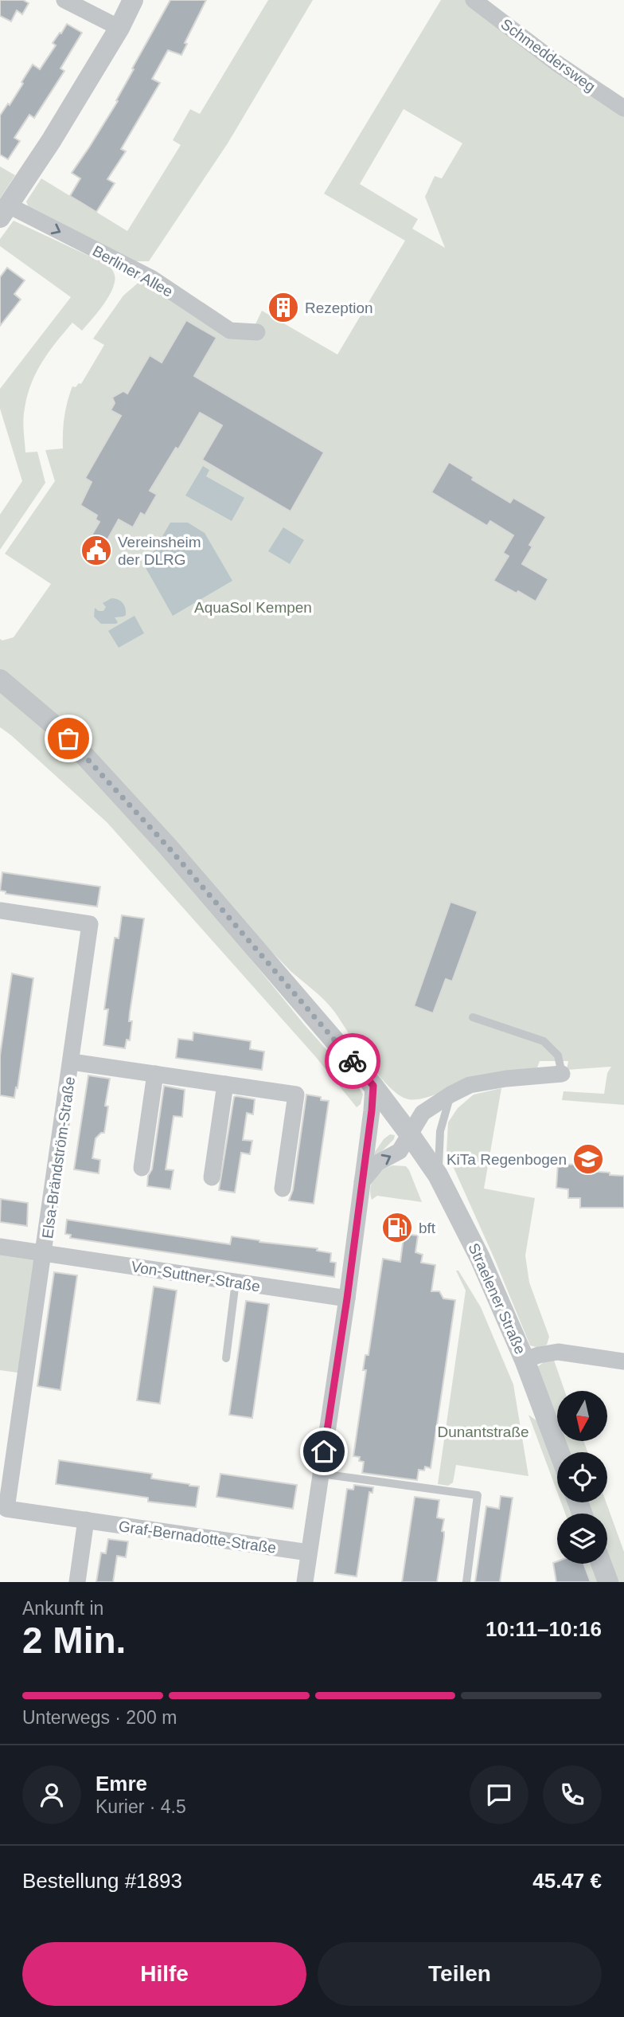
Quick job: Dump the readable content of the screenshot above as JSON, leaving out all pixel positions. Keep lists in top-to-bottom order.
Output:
{
  "streets": {
    "street": [
      "Schmeddersweg",
      "Berliner Allee",
      "Elsa-Brändström-Straße",
      "Von-Suttner-Straße",
      "Straelener Straße",
      "Graf-Bernadotte-Straße"
    ]
  },
  "crossings": [
    ["Elsa-Brändström-Straße", "Von-Suttner-Straße"],
    ["Elsa-Brändström-Straße", "Graf-Bernadotte-Straße"],
    ["Von-Suttner-Straße", "Graf-Bernadotte-Straße"]
  ],
  "one_way": ["Berliner Allee"],
  "parks": ["AquaSol Kempen", "Dunantstraße"],
  "places": {
    "building": ["Rezeption"],
    "public building": ["Vereinsheim der DLRG"],
    "school or university": ["KiTa Regenbogen"],
    "fuel station": ["bft"]
  },
  "north": "bottom",
  "page": {
    "heading": ["2 Min.", "Ankunft in", "10:11–10:16"],
    "panel": [
      "Emre",
      "Kurier · 4.5",
      "Bestellung #1893",
      "45.47 €"
    ],
    "bar": "Unterwegs · 200 m",
    "buttons": ["Hilfe", "Teilen"]
  }
}
